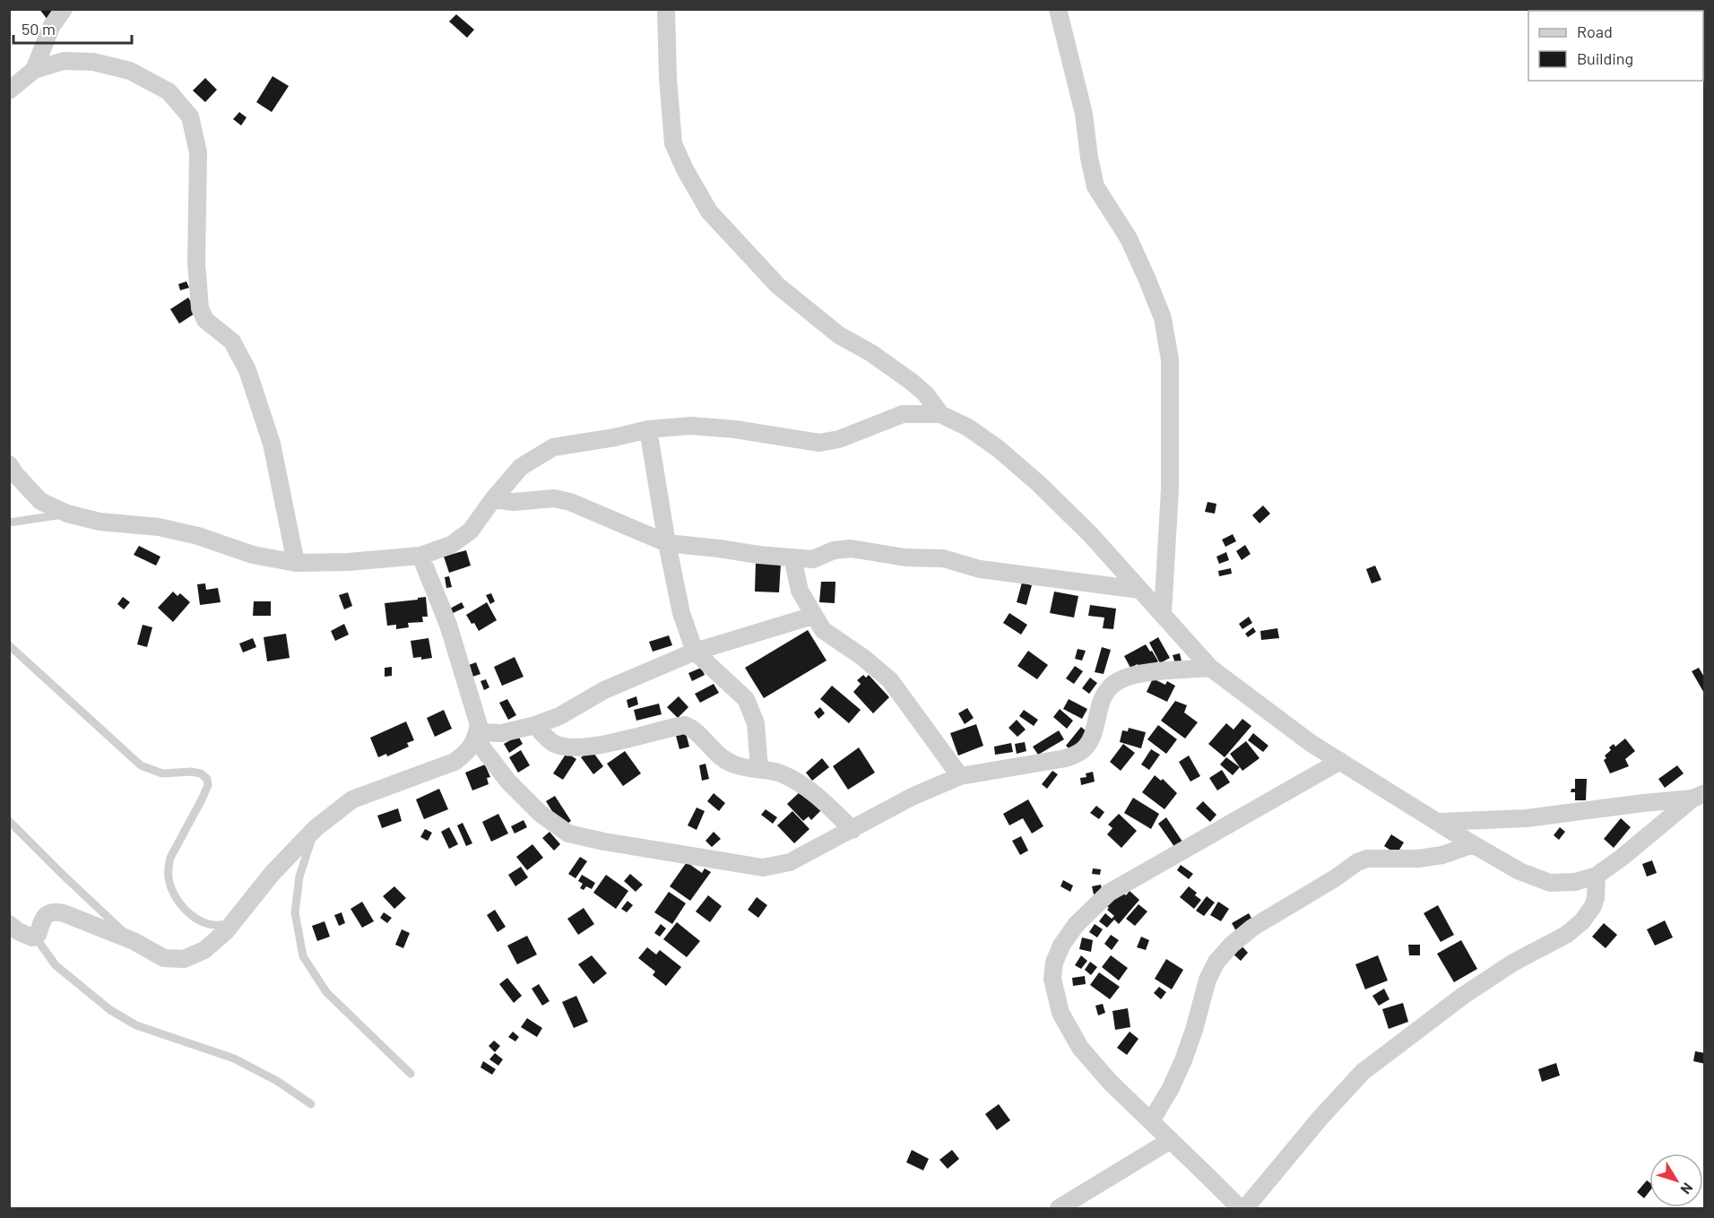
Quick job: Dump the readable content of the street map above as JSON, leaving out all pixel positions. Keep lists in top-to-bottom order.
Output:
{
  "legend": ["Road", "Building"],
  "scale_bar": "50 m",
  "north": "bottom right"
}
